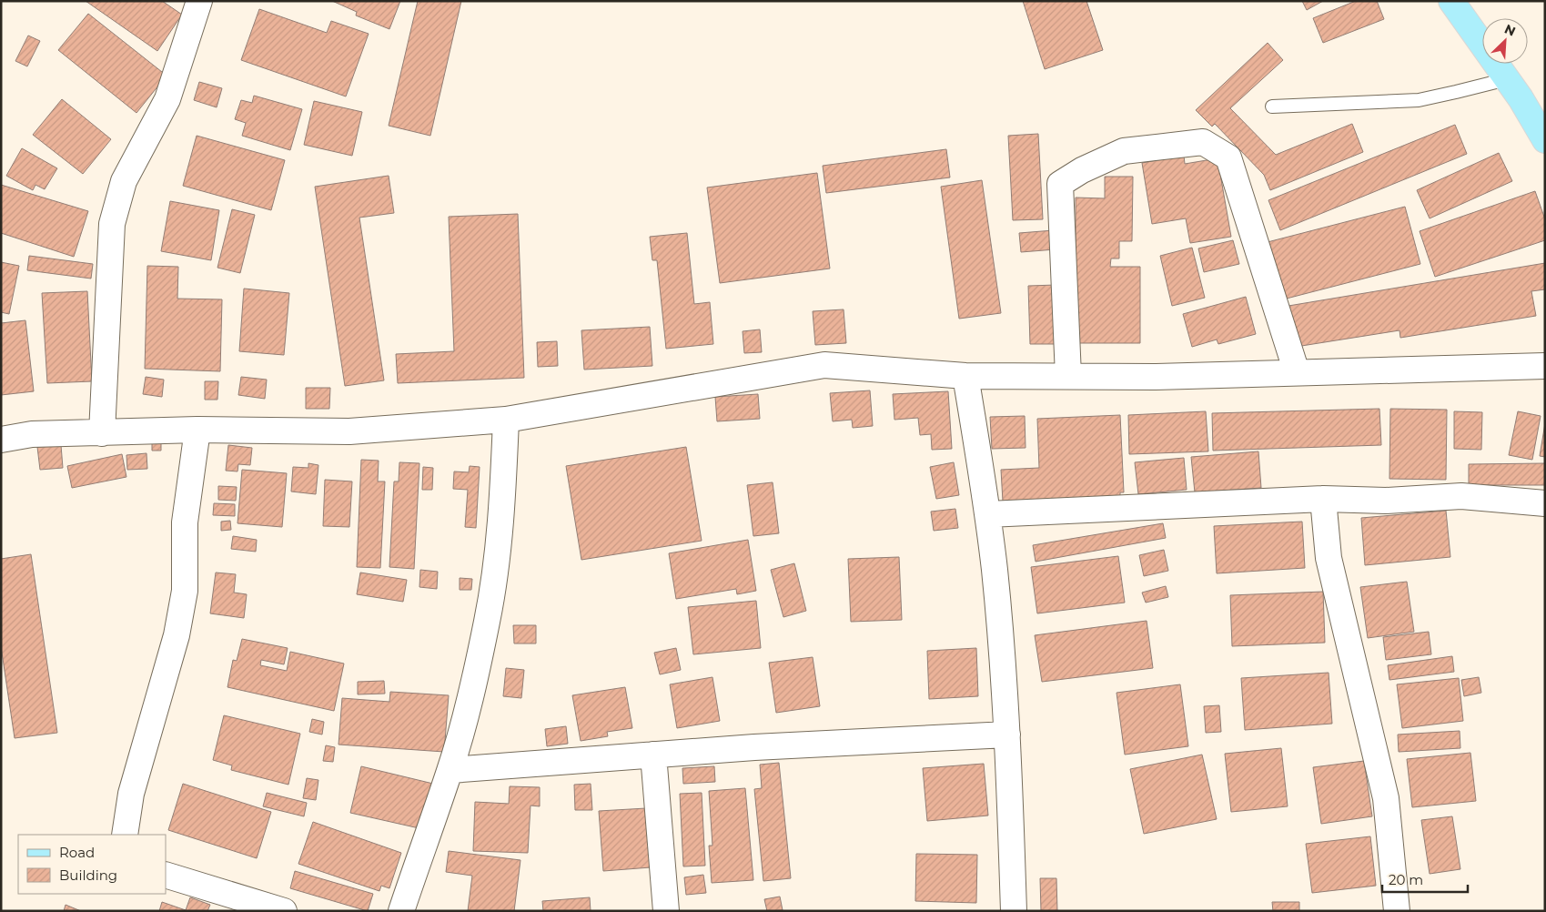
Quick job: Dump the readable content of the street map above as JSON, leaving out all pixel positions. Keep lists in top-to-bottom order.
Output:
{
  "legend": ["Road", "Building"],
  "scale_bar": "20 m",
  "north": "top right"
}
